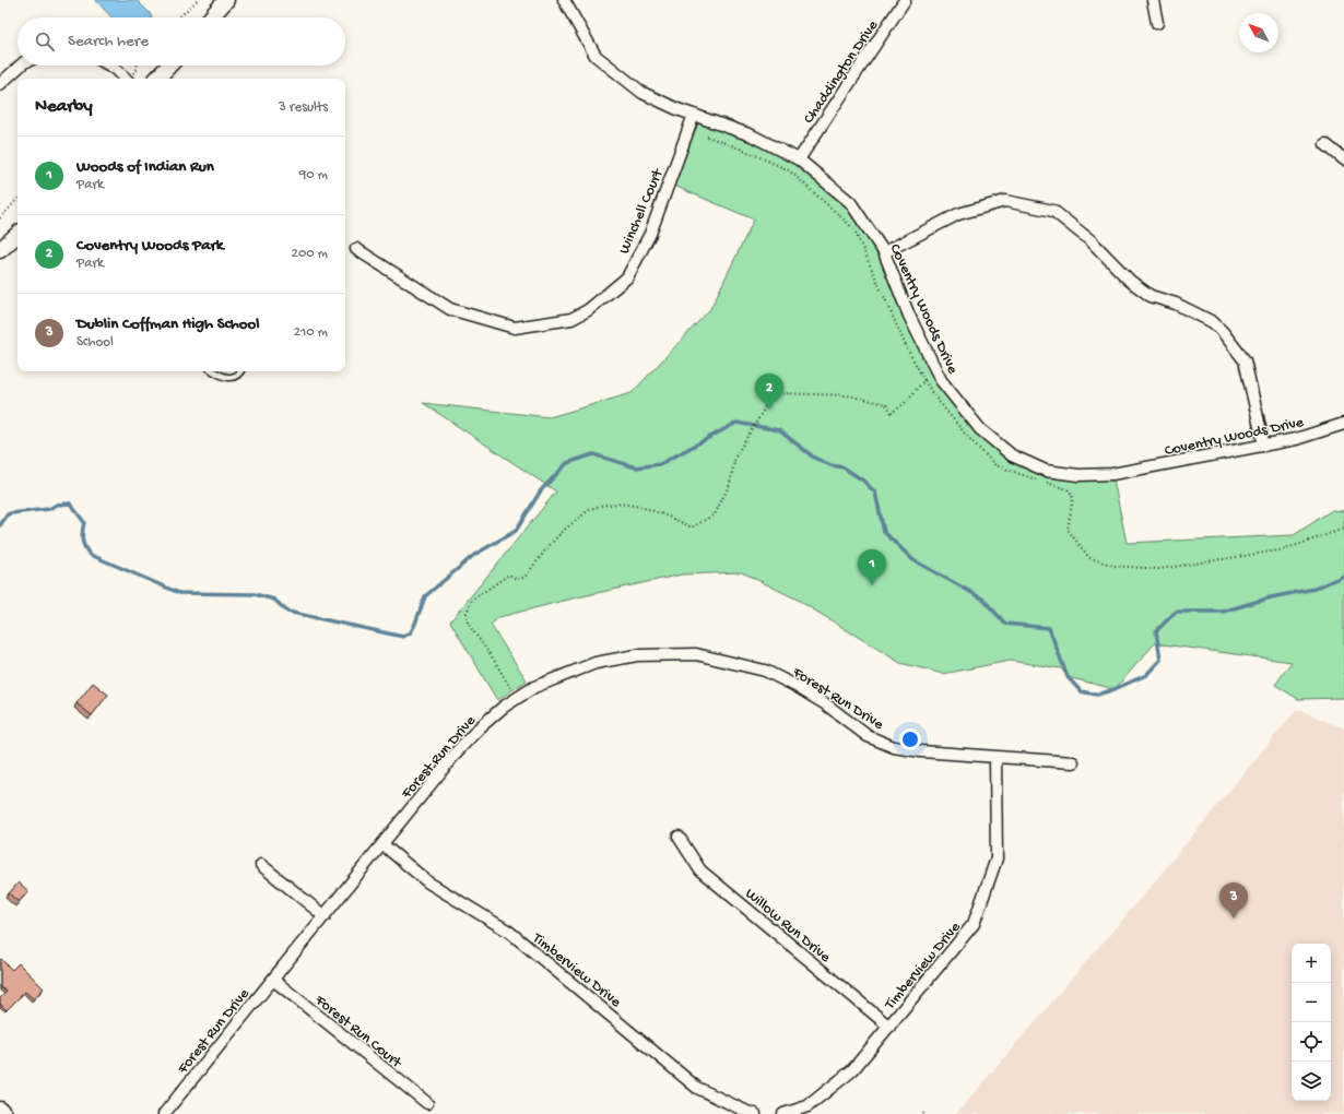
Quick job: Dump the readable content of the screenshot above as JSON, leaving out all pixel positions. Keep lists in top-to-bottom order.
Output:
{
  "streets": {
    "street": [
      "Chaddington Drive",
      "Winchell Court",
      "Coventry Woods Drive",
      "Forest Run Drive",
      "Willow Run Drive",
      "Timberview Drive",
      "Forest Run Court"
    ]
  },
  "crossings": [
    ["Chaddington Drive", "Coventry Woods Drive"],
    ["Winchell Court", "Coventry Woods Drive"],
    ["Forest Run Drive", "Timberview Drive"],
    ["Forest Run Drive", "Forest Run Court"],
    ["Willow Run Drive", "Timberview Drive"]
  ],
  "north": "top left",
  "page": {
    "search": "Search here",
    "heading": ["Nearby", "3 results"],
    "list": [
      {
        "mark": "1",
        "name": "Woods of Indian Run",
        "note": "Park",
        "value": "90 m"
      },
      {
        "mark": "2",
        "name": "Coventry Woods Park",
        "note": "Park",
        "value": "200 m"
      },
      {
        "mark": "3",
        "name": "Dublin Coffman High School",
        "note": "School",
        "value": "210 m"
      }
    ],
    "pins": ["2", "1", "3"],
    "map_buttons": ["+", "−"]
  }
}
